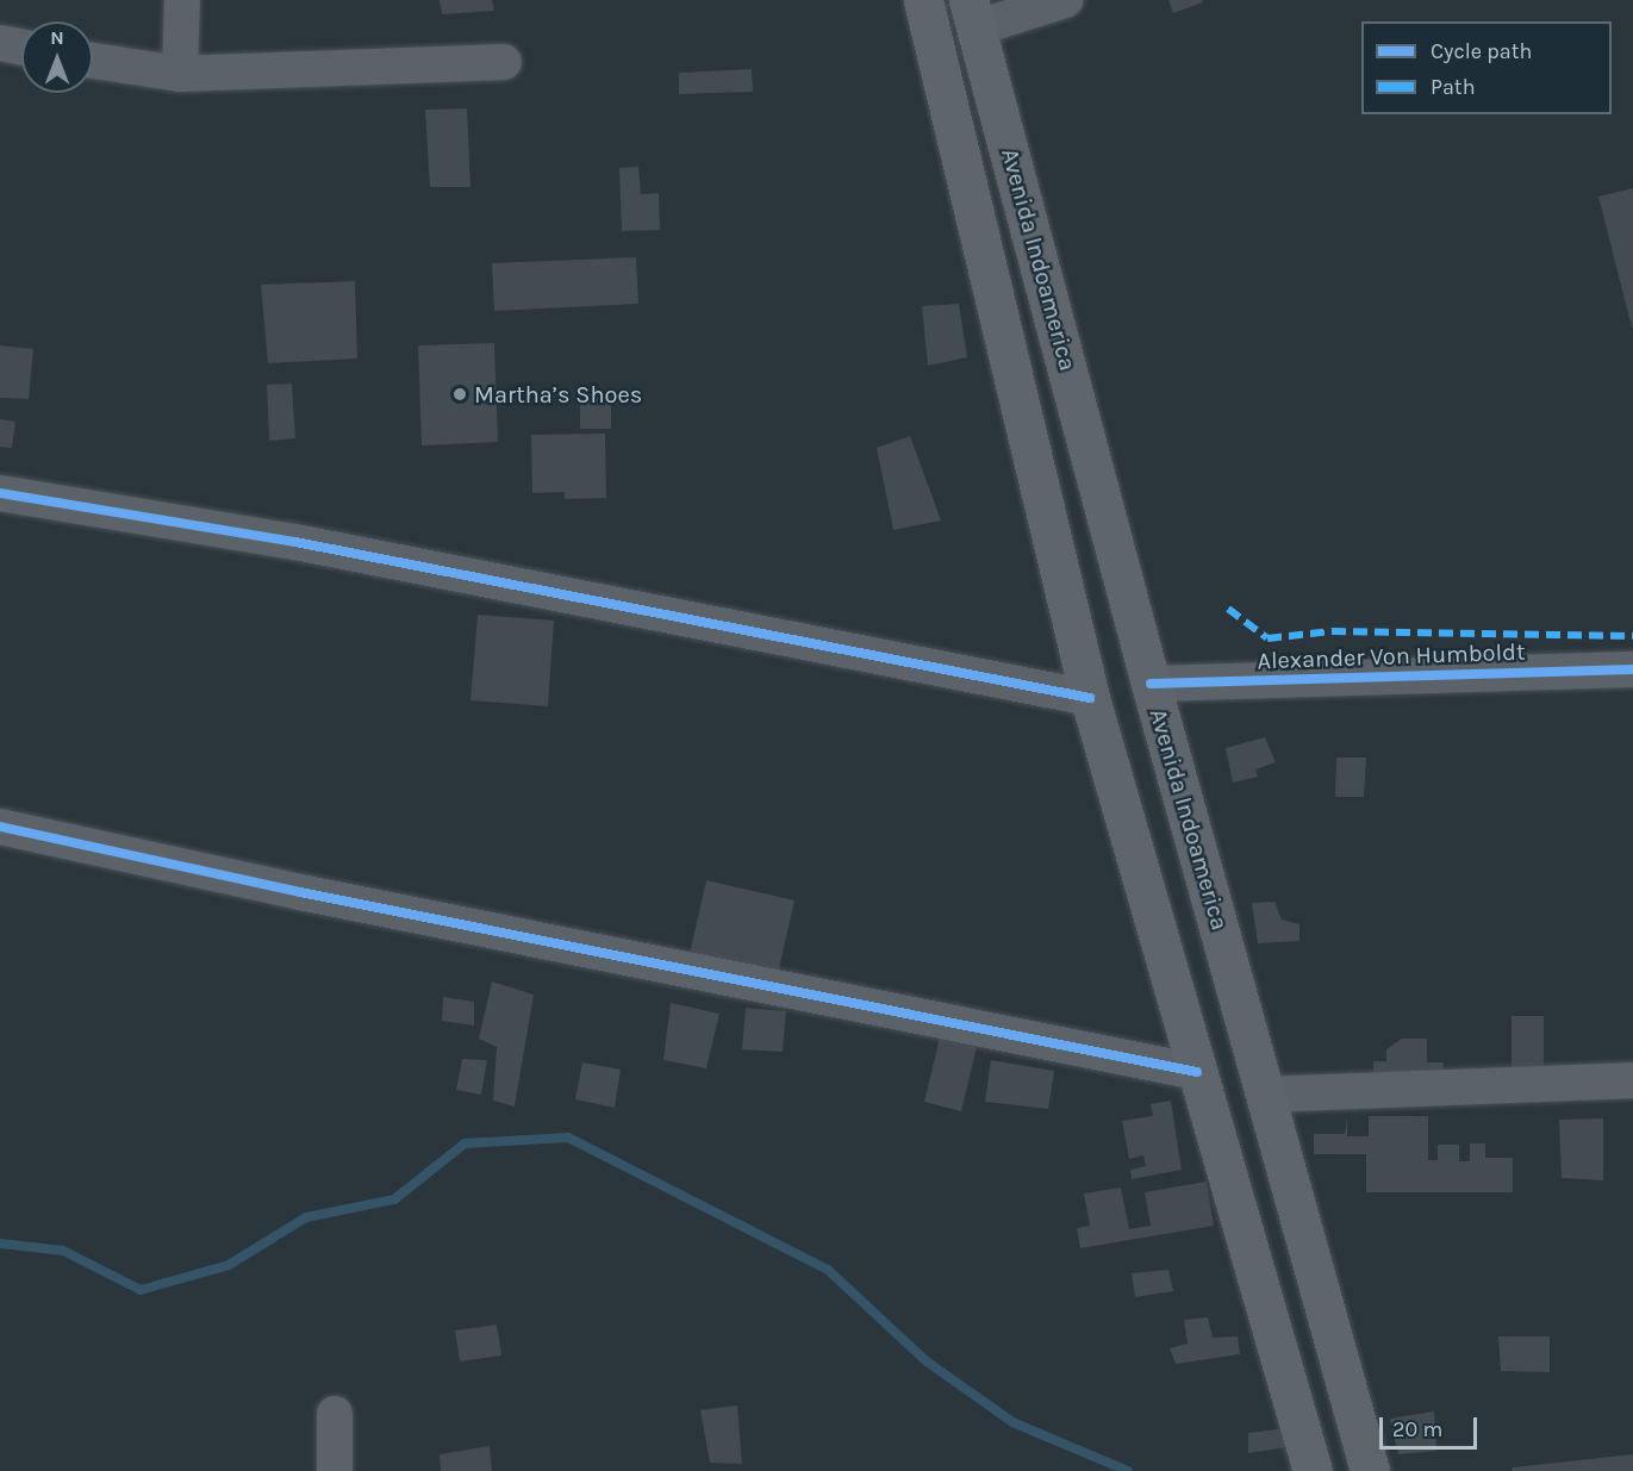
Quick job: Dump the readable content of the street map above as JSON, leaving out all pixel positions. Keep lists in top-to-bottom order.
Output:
{
  "streets": {
    "main road": ["Avenida Indoamerica"],
    "street": ["Alexander Von Humboldt"]
  },
  "crossings": [
    ["Avenida Indoamerica", "Alexander Von Humboldt"]
  ],
  "places": ["Martha’s Shoes"],
  "legend": ["Cycle path", "Path"],
  "scale_bar": "20 m",
  "north": "top"
}
